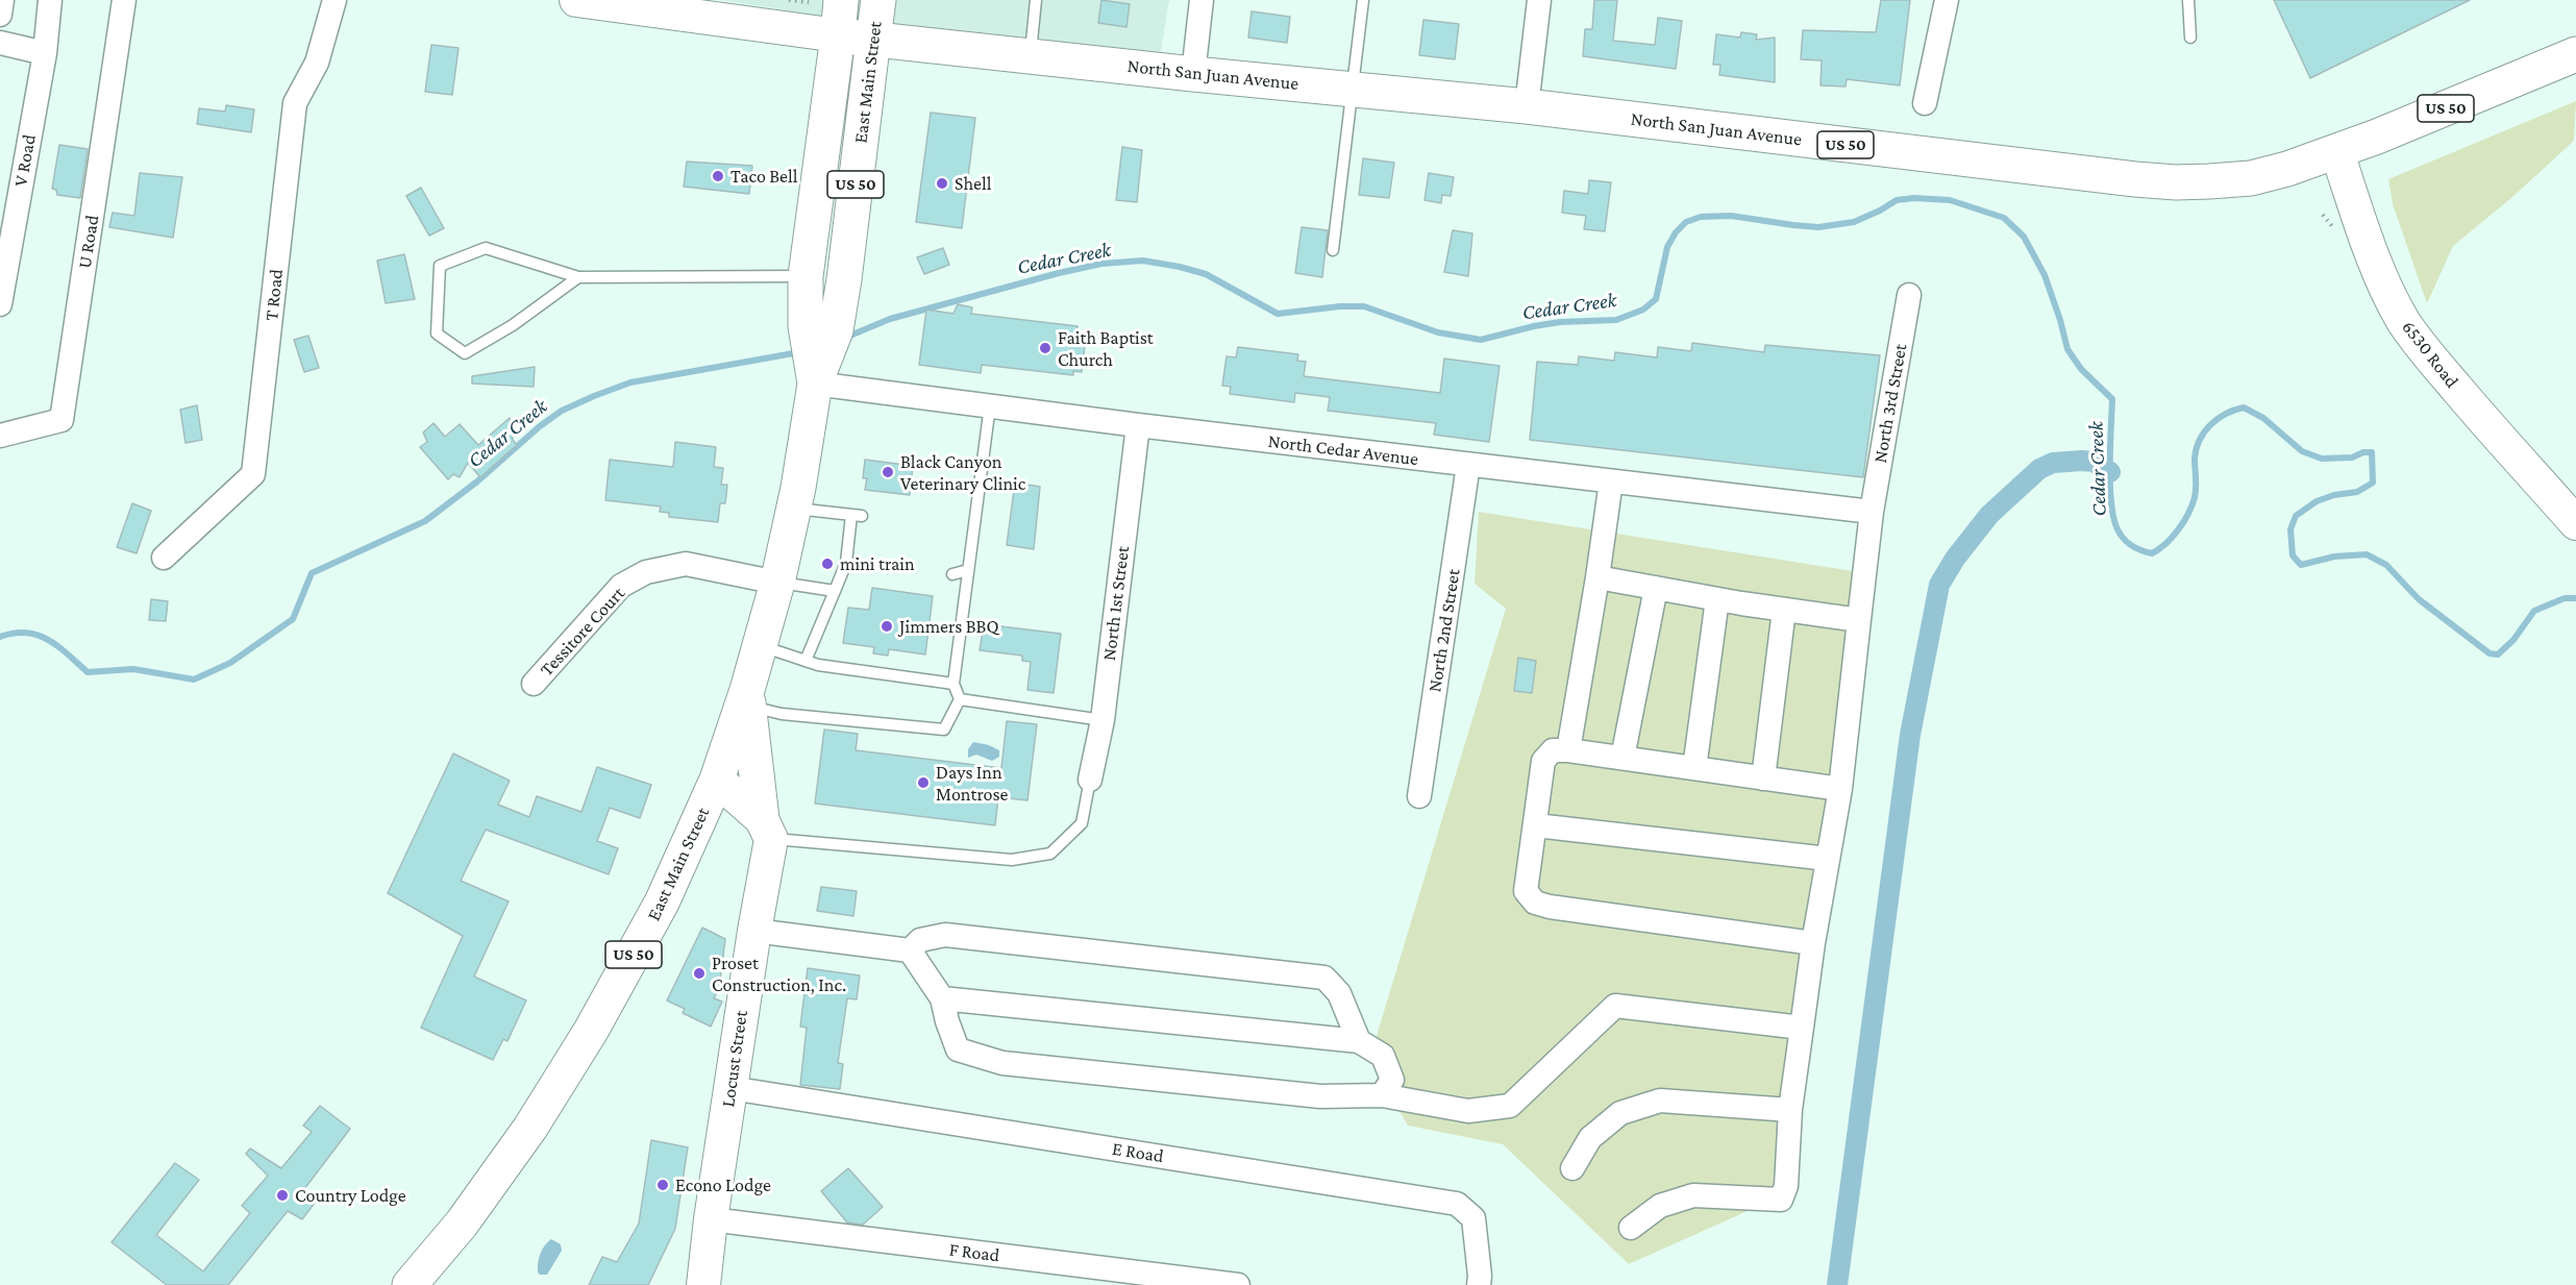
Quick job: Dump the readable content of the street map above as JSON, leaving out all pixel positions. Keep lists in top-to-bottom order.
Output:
{
  "streets": {
    "main road": ["North San Juan Avenue", "East Main Street", "US 50"],
    "street": [
      "V Road",
      "U Road",
      "T Road",
      "6530 Road",
      "North 3rd Street",
      "North Cedar Avenue",
      "North 1st Street",
      "North 2nd Street",
      "Tessitore Court",
      "Locust Street",
      "E Road",
      "F Road"
    ]
  },
  "crossings": [
    ["North San Juan Avenue", "East Main Street"],
    ["North San Juan Avenue", "US 50"],
    ["North San Juan Avenue", "6530 Road"],
    ["East Main Street", "US 50"],
    ["East Main Street", "North Cedar Avenue"],
    ["East Main Street", "Tessitore Court"],
    ["North 3rd Street", "North Cedar Avenue"],
    ["North Cedar Avenue", "North 1st Street"],
    ["North Cedar Avenue", "North 2nd Street"],
    ["Locust Street", "E Road"],
    ["Locust Street", "F Road"]
  ],
  "water": ["Cedar Creek"],
  "places": [
    "Taco Bell",
    "Shell",
    "Faith Baptist Church",
    "Black Canyon Veterinary Clinic",
    "mini train",
    "Jimmers BBQ",
    "Days Inn Montrose",
    "Proset Construction, Inc.",
    "Econo Lodge",
    "Country Lodge"
  ]
}
